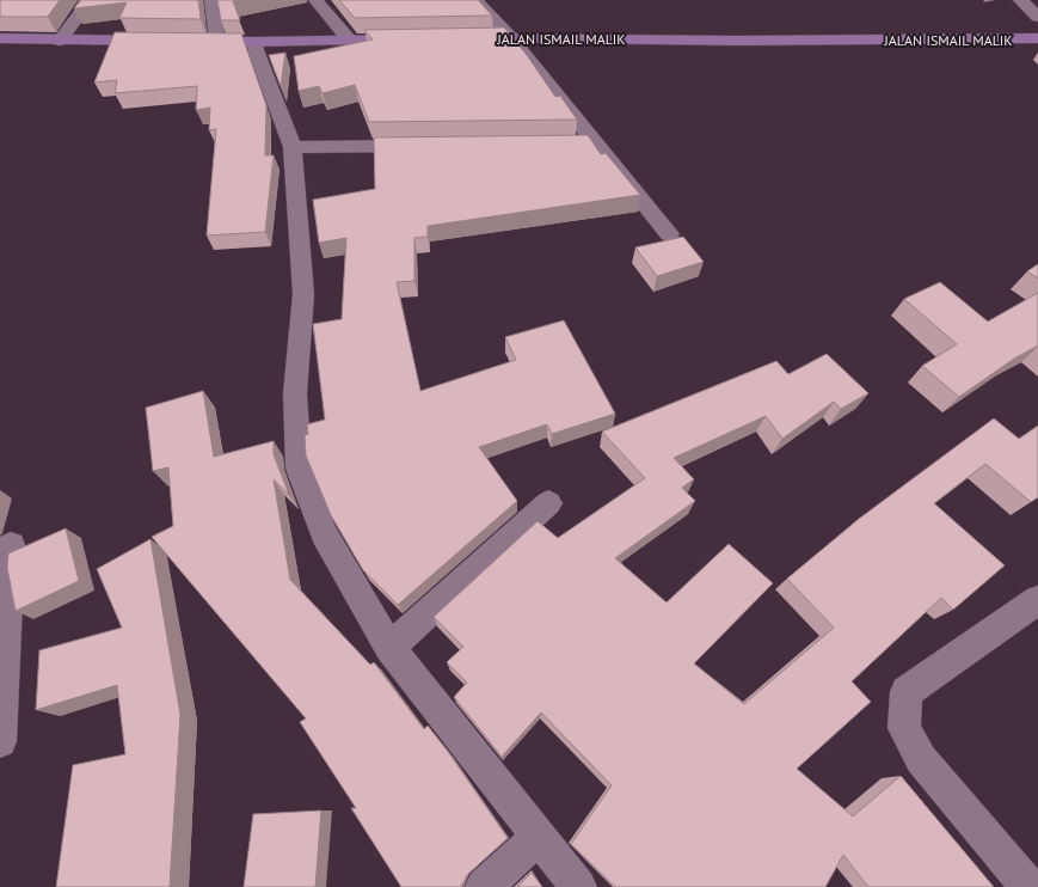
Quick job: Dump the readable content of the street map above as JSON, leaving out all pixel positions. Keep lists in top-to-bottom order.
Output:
{
  "streets": {
    "main road": ["JALAN ISMAIL MALIK"]
  }
}
